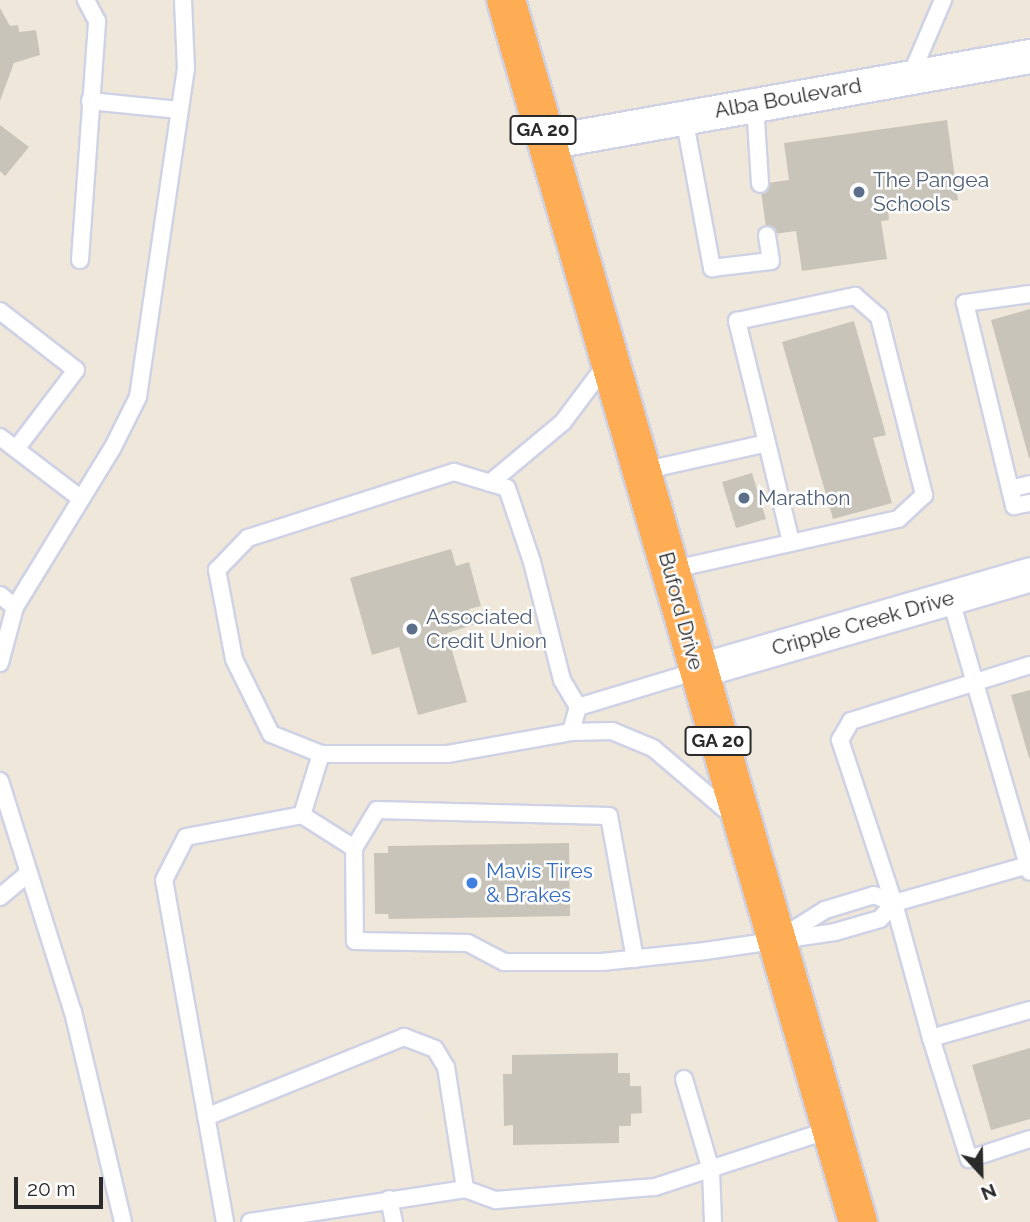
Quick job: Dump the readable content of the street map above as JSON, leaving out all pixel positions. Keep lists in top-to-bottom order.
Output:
{
  "streets": {
    "highway": ["GA 20", "Buford Drive"],
    "street": ["Alba Boulevard", "Cripple Creek Drive"]
  },
  "crossings": [
    ["Alba Boulevard", "Buford Drive"],
    ["Buford Drive", "Cripple Creek Drive"]
  ],
  "places": [
    "The Pangea Schools",
    "Marathon",
    "Associated Credit Union",
    "Mavis Tires & Brakes"
  ],
  "scale_bar": "20 m",
  "north": "bottom"
}
